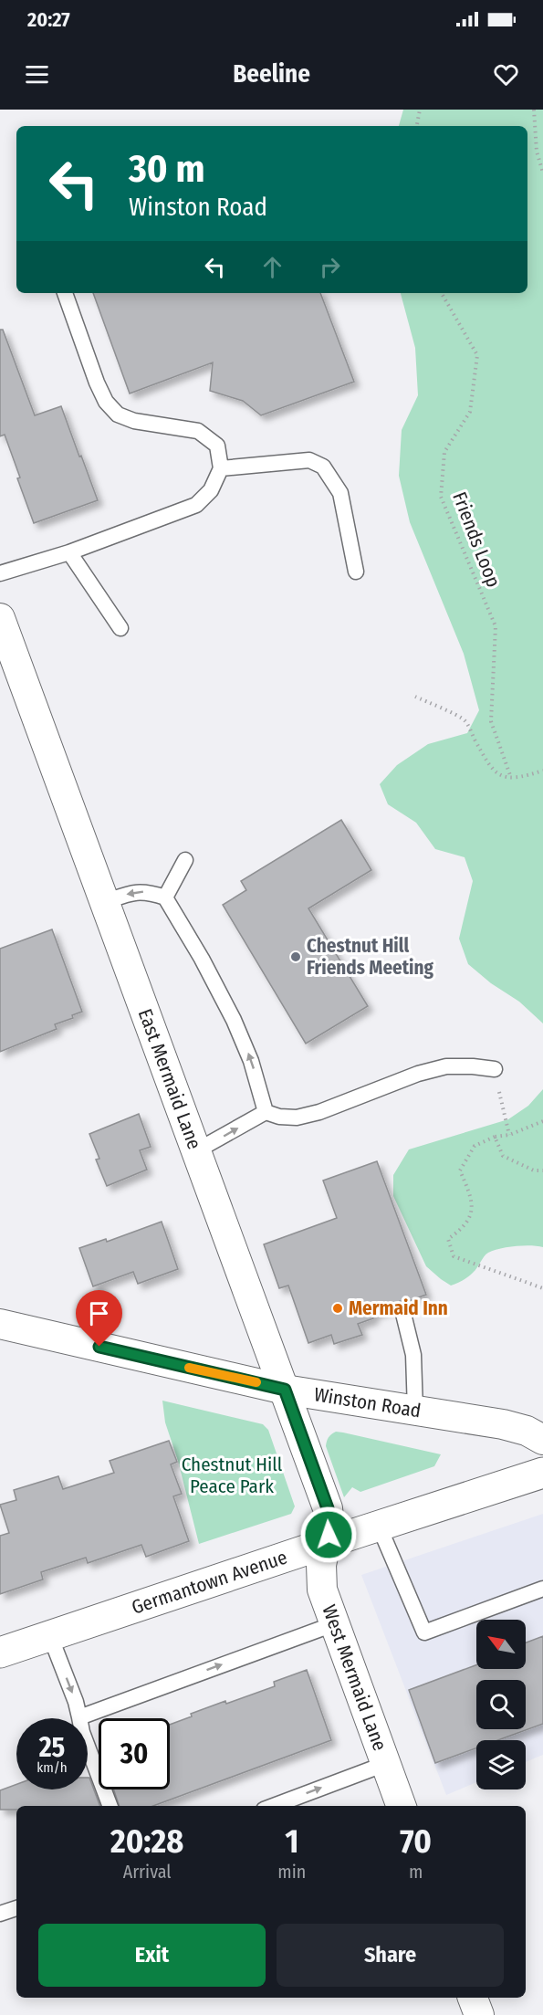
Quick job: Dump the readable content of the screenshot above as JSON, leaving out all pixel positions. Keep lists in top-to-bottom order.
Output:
{
  "streets": {
    "main road": ["Germantown Avenue"],
    "street": ["East Mermaid Lane", "Winston Road", "West Mermaid Lane"],
    "path": ["Friends Loop"]
  },
  "crossings": [
    ["East Mermaid Lane", "Winston Road"],
    ["East Mermaid Lane", "Germantown Avenue"],
    ["East Mermaid Lane", "West Mermaid Lane"],
    ["Germantown Avenue", "West Mermaid Lane"]
  ],
  "parks": ["Chestnut Hill Peace Park"],
  "places": ["Chestnut Hill Friends Meeting", "Mermaid Inn"],
  "north": "top left",
  "page": {
    "status": "20:27",
    "header": "Beeline",
    "turn": ["30 m", "Winston Road"],
    "speed": "25 km/h",
    "limit": "30",
    "eta": [
      "20:28",
      "Arrival",
      "1",
      "min",
      "70",
      "m"
    ],
    "buttons": ["Exit", "Share"]
  }
}
